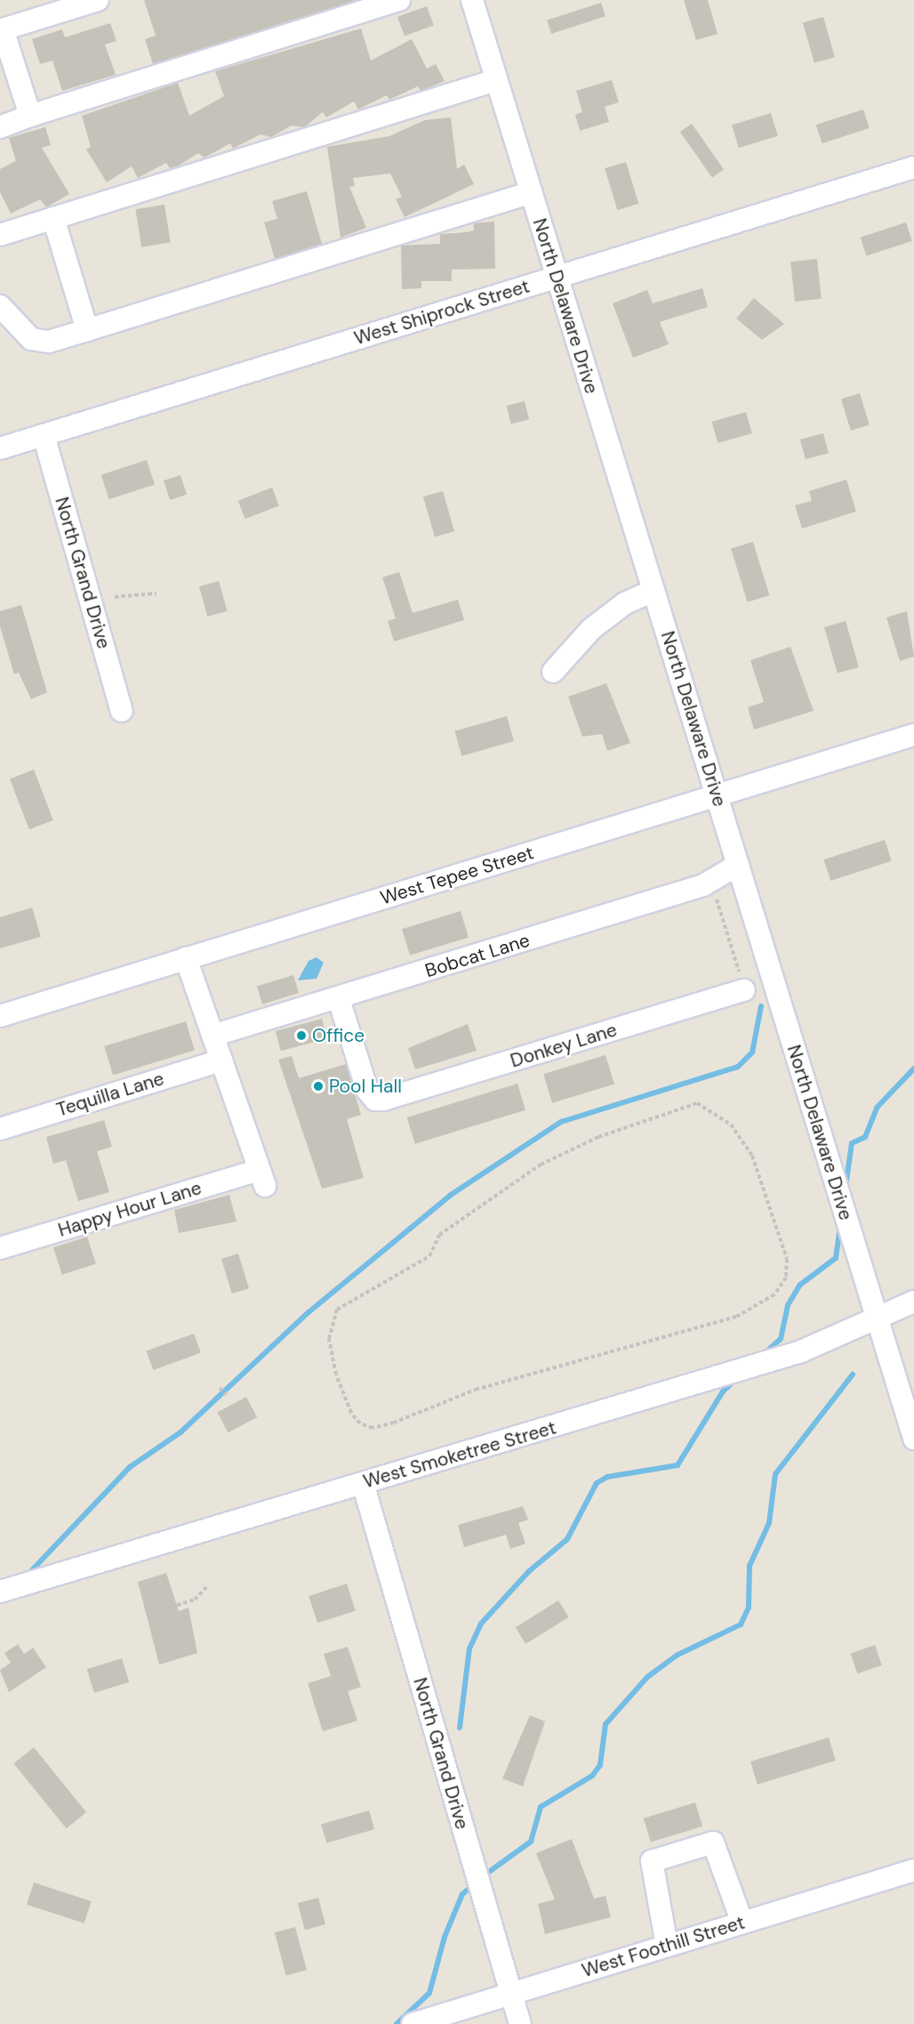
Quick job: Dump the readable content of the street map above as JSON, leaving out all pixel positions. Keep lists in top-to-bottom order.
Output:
{
  "streets": {
    "street": [
      "North Delaware Drive",
      "West Shiprock Street",
      "North Grand Drive",
      "West Tepee Street",
      "Bobcat Lane",
      "Donkey Lane",
      "Tequilla Lane",
      "Happy Hour Lane",
      "West Smoketree Street",
      "West Foothill Street"
    ]
  },
  "crossings": [
    ["North Delaware Drive", "West Shiprock Street"],
    ["North Delaware Drive", "West Tepee Street"],
    ["North Delaware Drive", "Bobcat Lane"],
    ["North Delaware Drive", "West Smoketree Street"],
    ["West Shiprock Street", "North Grand Drive"],
    ["North Grand Drive", "West Smoketree Street"],
    ["North Grand Drive", "West Foothill Street"],
    ["Bobcat Lane", "Donkey Lane"],
    ["Tequilla Lane", "Happy Hour Lane"]
  ],
  "places": ["Office", "Pool Hall"]
}
